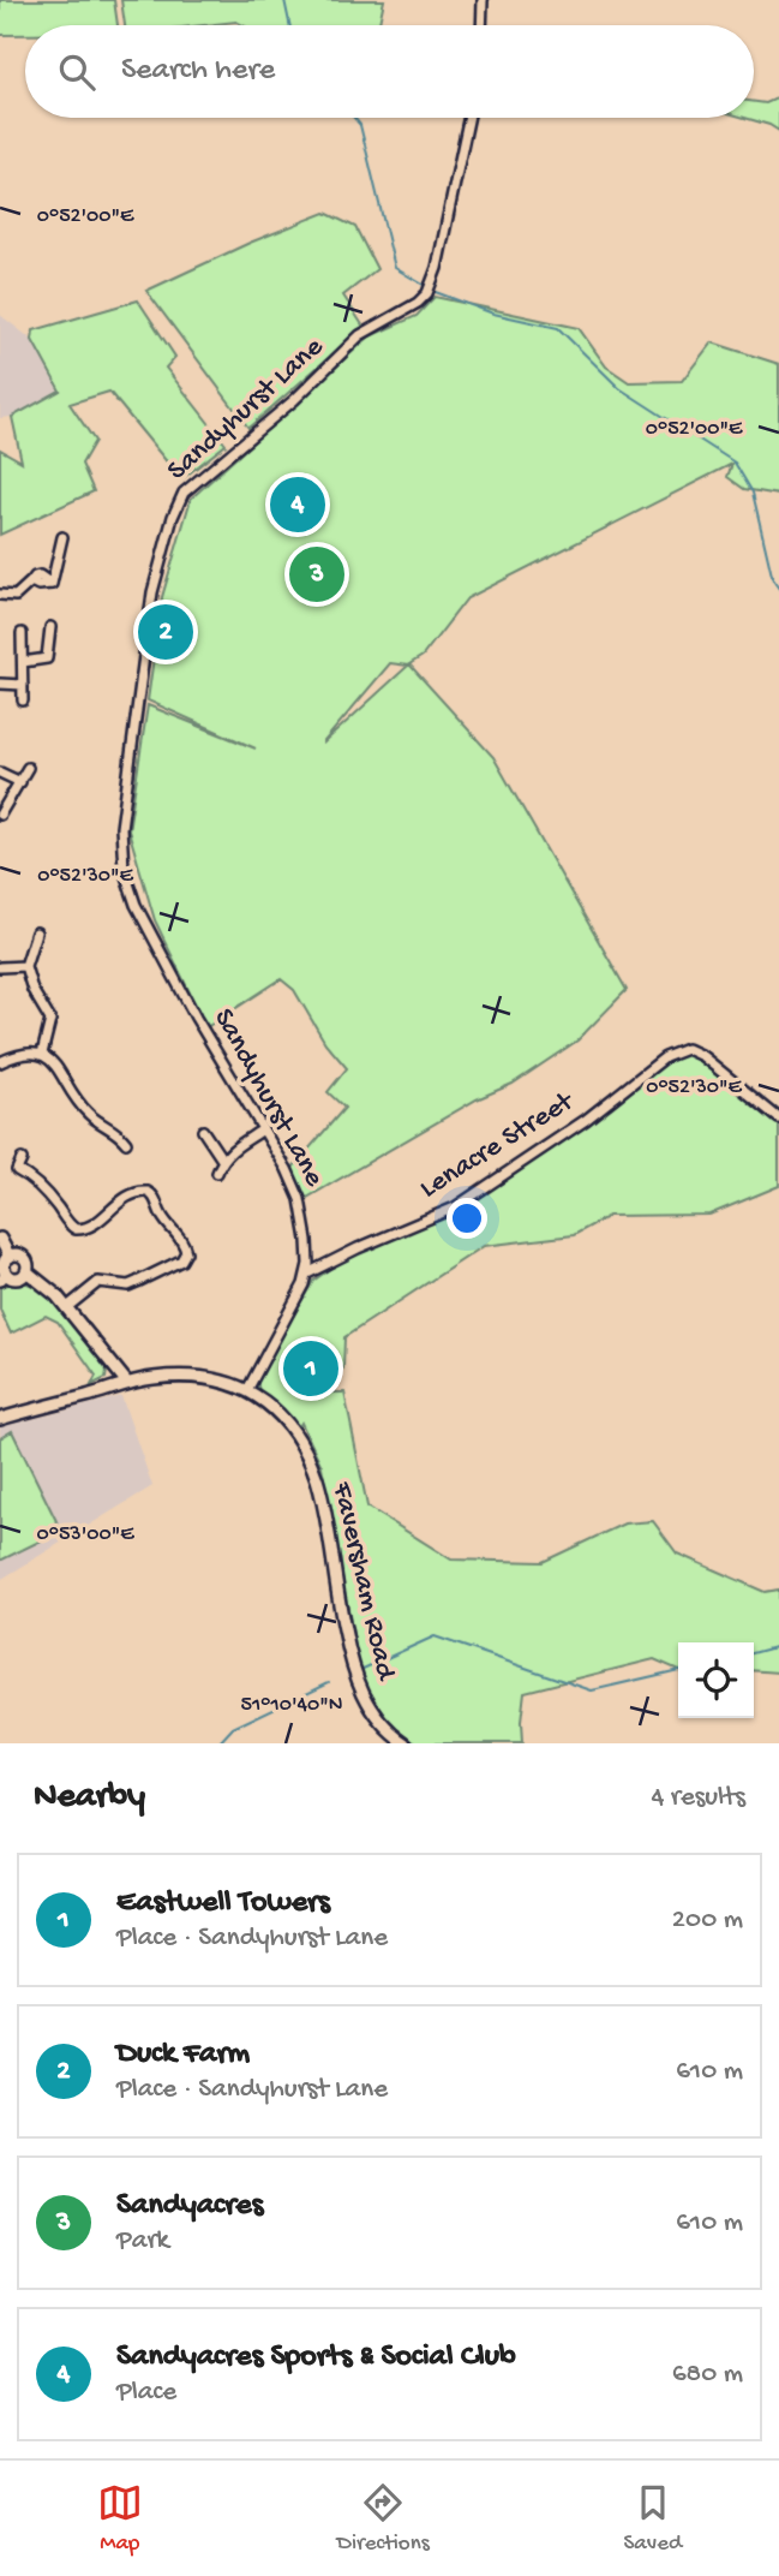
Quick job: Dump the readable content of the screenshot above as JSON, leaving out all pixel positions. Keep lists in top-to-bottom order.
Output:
{
  "streets": {
    "main road": ["Faversham Road"],
    "street": ["Sandyhurst Lane", "Lenacre Street"]
  },
  "crossings": [
    ["Sandyhurst Lane", "Lenacre Street"],
    ["Sandyhurst Lane", "Faversham Road"]
  ],
  "page": {
    "search": "Search here",
    "pins": [
      "4",
      "3",
      "2",
      "1"
    ],
    "heading": ["Nearby", "4 results"],
    "list": [
      {
        "mark": "1",
        "name": "Eastwell Towers",
        "note": "Place · Sandyhurst Lane",
        "value": "200 m"
      },
      {
        "mark": "2",
        "name": "Duck Farm",
        "note": "Place · Sandyhurst Lane",
        "value": "610 m"
      },
      {
        "mark": "3",
        "name": "Sandyacres",
        "note": "Park",
        "value": "610 m"
      },
      {
        "mark": "4",
        "name": "Sandyacres Sports & Social Club",
        "note": "Place",
        "value": "680 m"
      }
    ],
    "nav": ["Map", "Directions", "Saved"]
  },
  "coordinates": [
    "0°52'00\"E",
    "0°52'30\"E",
    "0°53'00\"E",
    "51°10'40\"N"
  ]
}
